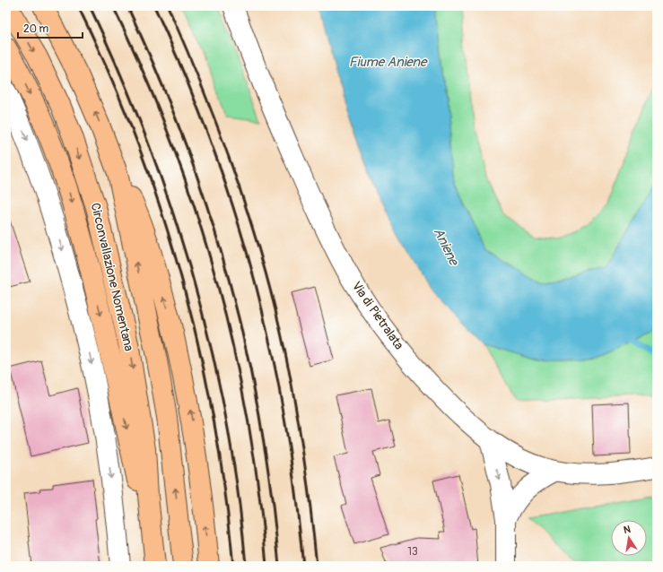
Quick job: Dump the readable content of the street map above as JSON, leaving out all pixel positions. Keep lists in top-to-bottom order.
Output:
{
  "streets": {
    "highway": ["Circonvallazione Nomentana"],
    "street": ["Via di Pietralata"]
  },
  "water": ["Fiume Aniene", "Aniene"],
  "house_numbers": ["13"],
  "scale_bar": "20 m",
  "north": "top"
}
